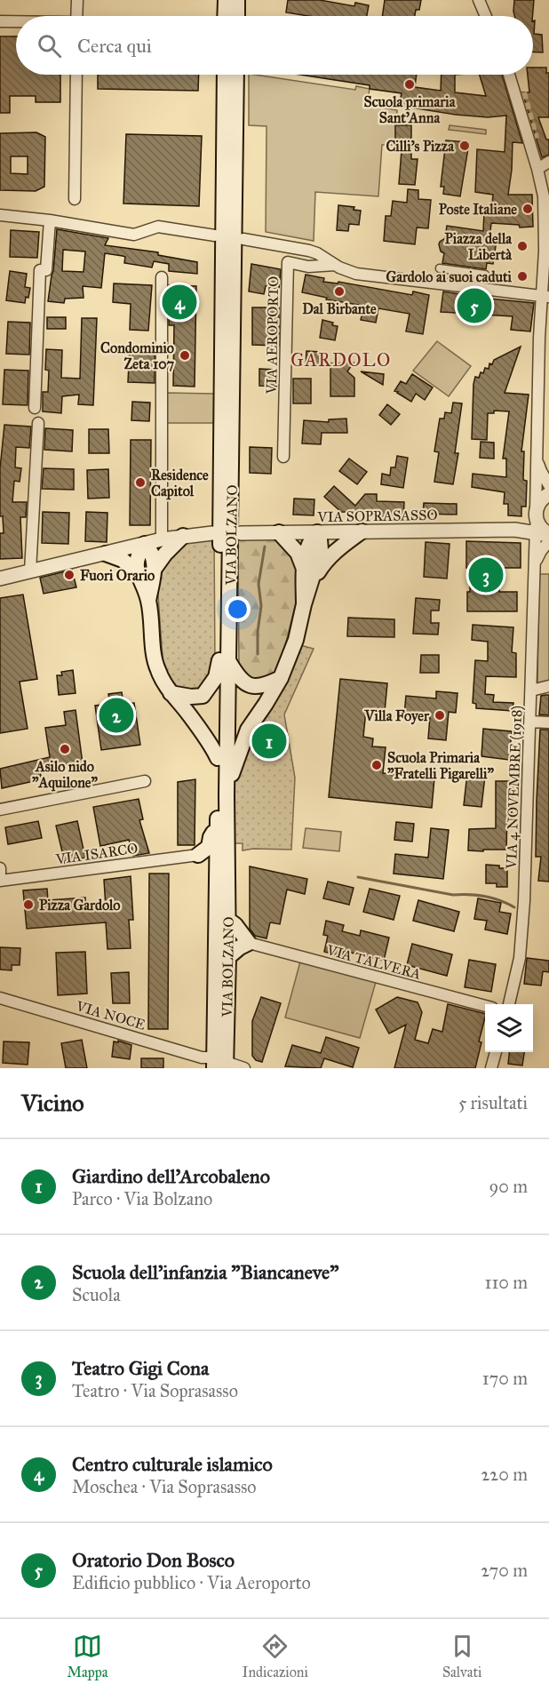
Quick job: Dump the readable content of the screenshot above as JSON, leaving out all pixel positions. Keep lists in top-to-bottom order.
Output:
{
  "streets": {
    "main road": ["VIA BOLZANO"],
    "street": [
      "VIA AEROPORTO",
      "VIA SOPRASASSO",
      "VIA 4 NOVEMBRE (1918)",
      "VIA ISARCO",
      "VIA TALVERA",
      "VIA NOCE"
    ]
  },
  "crossings": [
    ["VIA AEROPORTO", "VIA 4 NOVEMBRE (1918)"],
    ["VIA SOPRASASSO", "VIA 4 NOVEMBRE (1918)"],
    ["VIA BOLZANO", "VIA NOCE"]
  ],
  "districts": ["GARDOLO"],
  "places": [
    "Scuola primaria Sant'Anna",
    "Cilli's Pizza",
    "Poste Italiane",
    "Piazza della Libertà",
    "Gardolo ai suoi caduti",
    "Dal Birbante",
    "Condominio Zeta 107",
    "Residence Capitol",
    "Fuori Orario",
    "Villa Foyer",
    "Asilo nido \"Aquilone\"",
    "Scuola Primaria \"Fratelli Pigarelli\"",
    "Pizza Gardolo"
  ],
  "page": {
    "search": "Cerca qui",
    "pins": [
      "4",
      "5",
      "3",
      "2",
      "1"
    ],
    "heading": ["Vicino", "5 risultati"],
    "list": [
      {
        "mark": "1",
        "name": "Giardino dell'Arcobaleno",
        "note": "Parco · Via Bolzano",
        "value": "90 m"
      },
      {
        "mark": "2",
        "name": "Scuola dell'infanzia \"Biancaneve\"",
        "note": "Scuola",
        "value": "110 m"
      },
      {
        "mark": "3",
        "name": "Teatro Gigi Cona",
        "note": "Teatro · Via Soprasasso",
        "value": "170 m"
      },
      {
        "mark": "4",
        "name": "Centro culturale islamico",
        "note": "Moschea · Via Soprasasso",
        "value": "220 m"
      },
      {
        "mark": "5",
        "name": "Oratorio Don Bosco",
        "note": "Edificio pubblico · Via Aeroporto",
        "value": "270 m"
      }
    ],
    "nav": ["Mappa", "Indicazioni", "Salvati"]
  }
}
